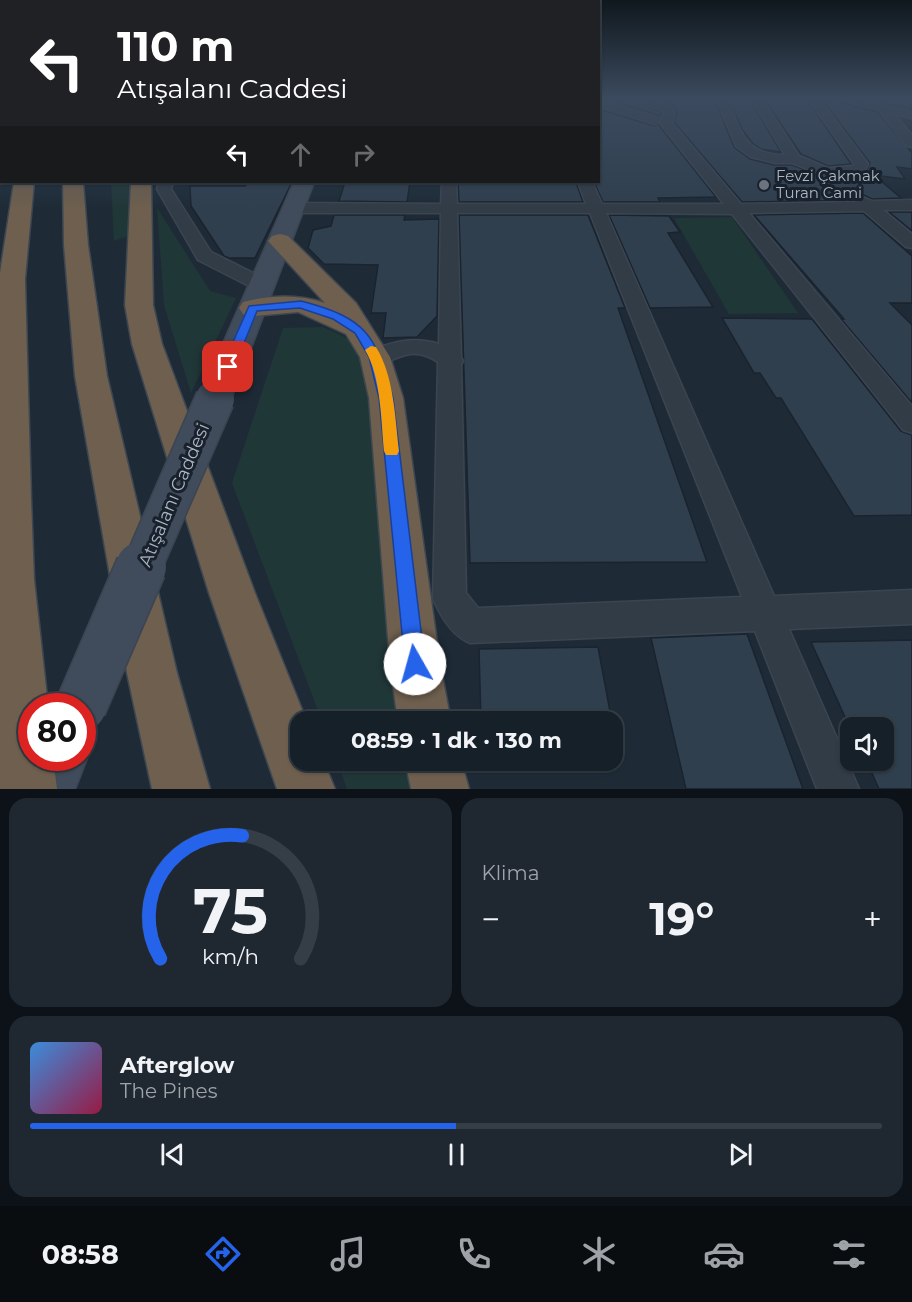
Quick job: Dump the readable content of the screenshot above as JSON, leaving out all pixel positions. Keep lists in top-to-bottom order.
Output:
{
  "streets": {
    "main road": ["Atışalanı Caddesi"]
  },
  "places": ["Fevzi Çakmak Turan Cami"],
  "page": {
    "turn": ["110 m", "Atışalanı Caddesi"],
    "limit": "80",
    "trip": "08:59 · 1 dk · 130 m",
    "tile": "Klima",
    "heat": ["−", "19°", "+"],
    "song": ["Afterglow", "The Pines"],
    "tabs": "08:58",
    "gauge": ["75", "km/h"]
  }
}
